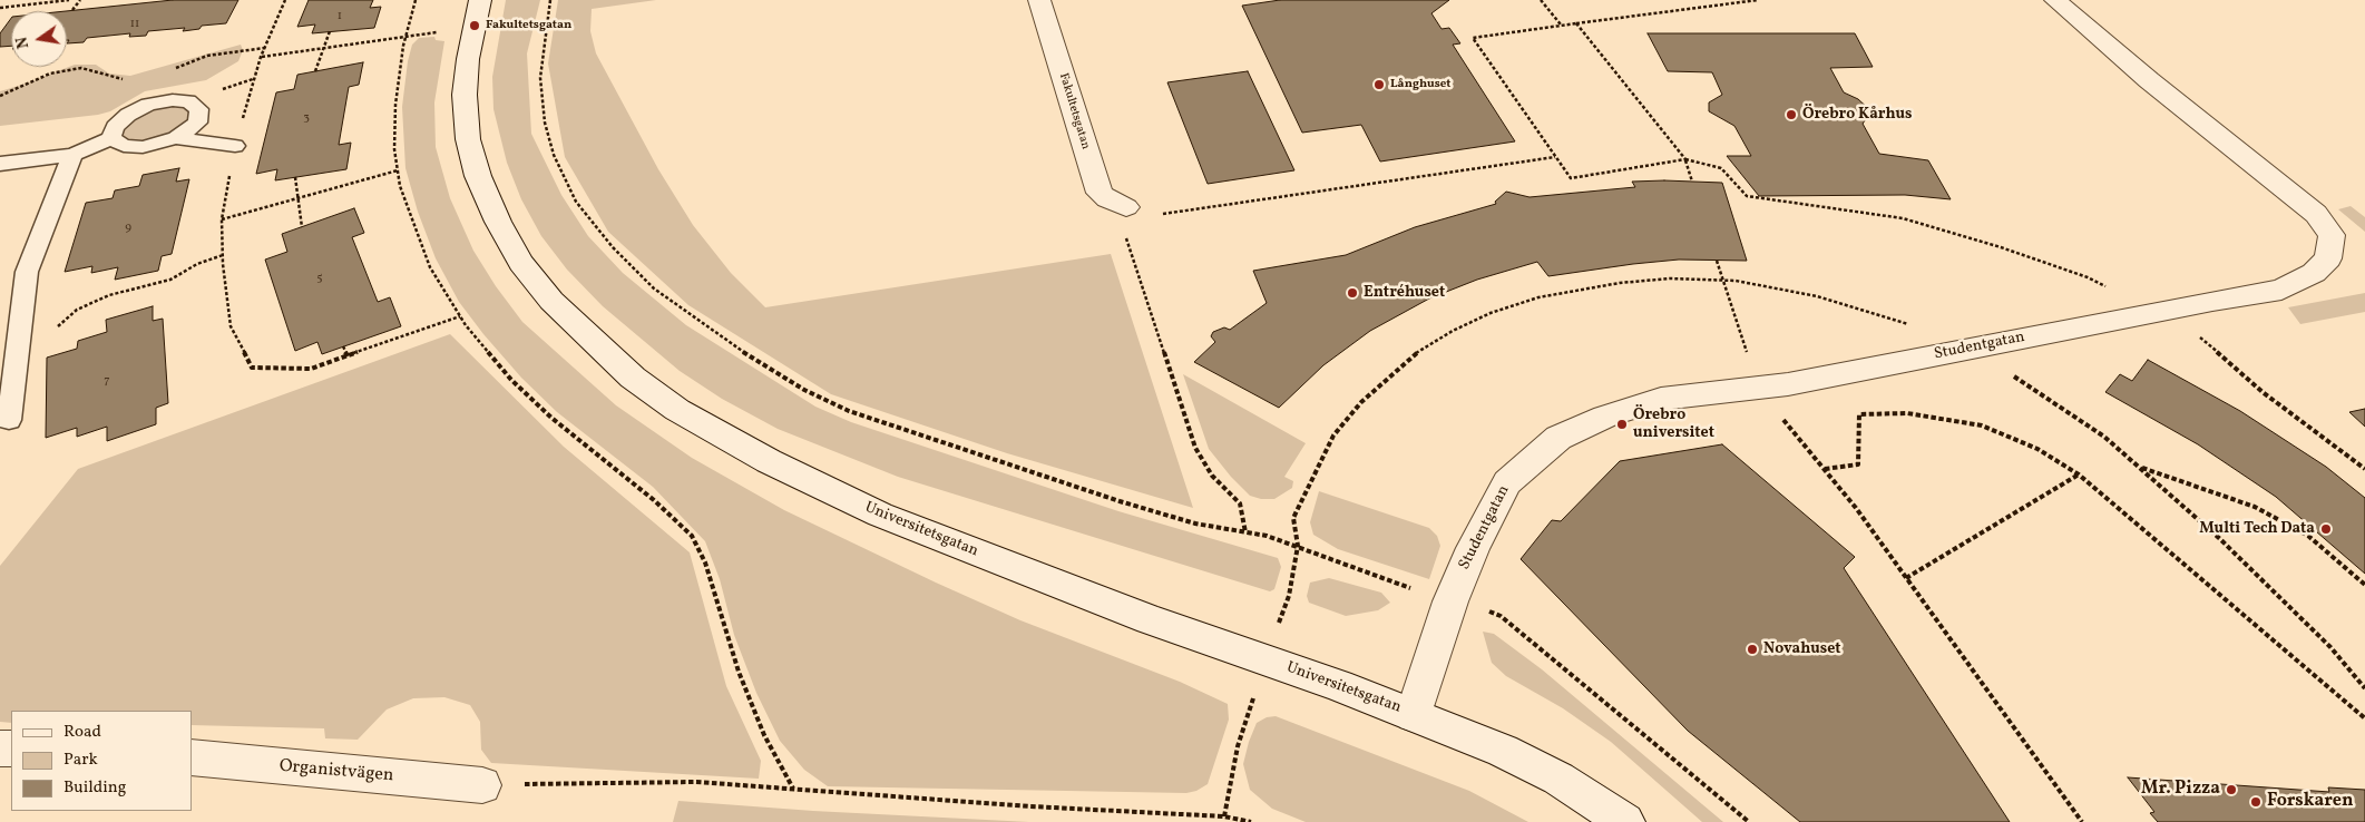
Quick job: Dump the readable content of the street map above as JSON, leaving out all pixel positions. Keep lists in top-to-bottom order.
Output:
{
  "streets": {
    "street": [
      "Fakultetsgatan",
      "Studentgatan",
      "Universitetsgatan",
      "Organistvägen"
    ]
  },
  "crossings": [
    ["Studentgatan", "Universitetsgatan"]
  ],
  "places": [
    "Fakultetsgatan",
    "Långhuset",
    "Örebro Kårhus",
    "Entréhuset",
    "Örebro universitet",
    "Multi Tech Data",
    "Novahuset",
    "Mr. Pizza",
    "Forskaren"
  ],
  "house_numbers": [
    "1",
    "11",
    "3",
    "9",
    "5",
    "7"
  ],
  "legend": ["Road", "Park", "Building"],
  "north": "left"
}
